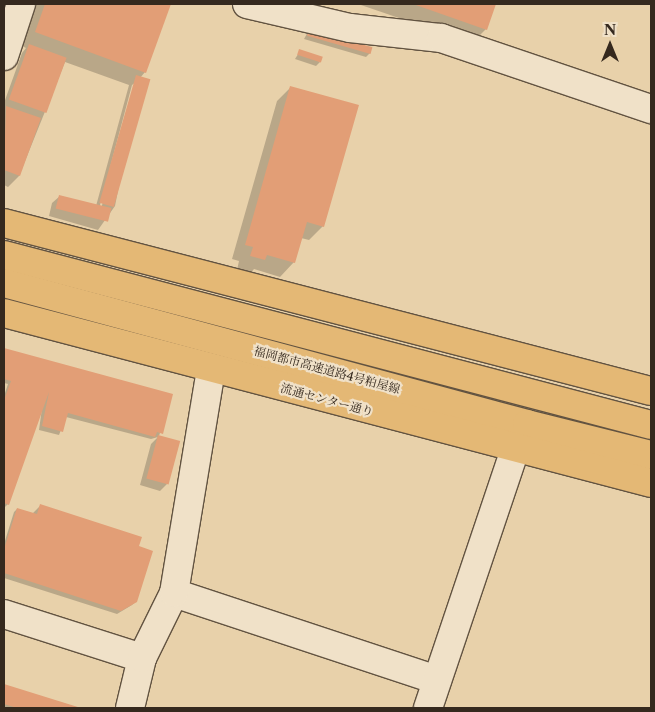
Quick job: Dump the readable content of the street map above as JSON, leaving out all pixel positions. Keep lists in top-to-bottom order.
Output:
{
  "streets": {
    "highway": ["福岡都市高速道路4号粕屋線", "流通センター通り"]
  },
  "north": "top"
}
